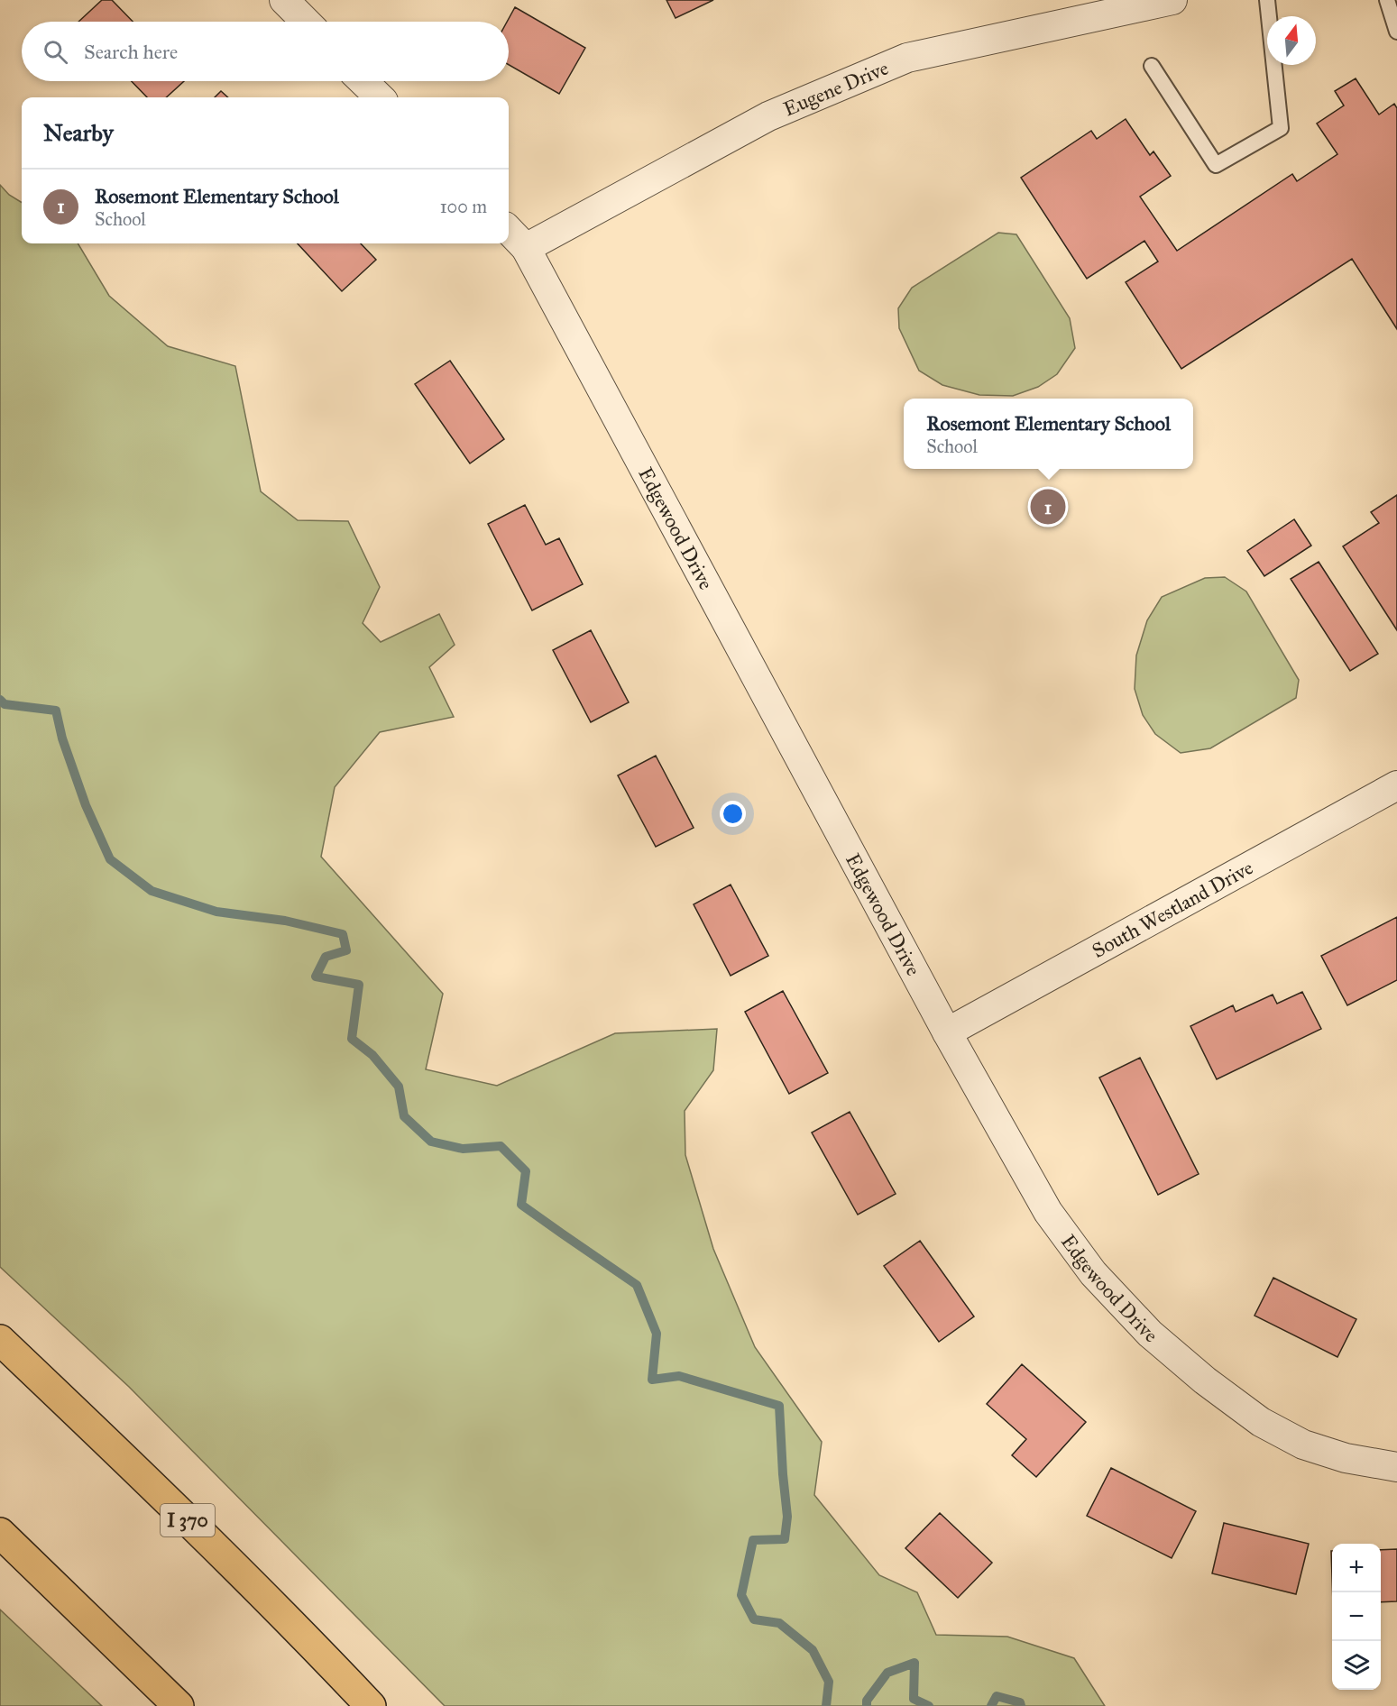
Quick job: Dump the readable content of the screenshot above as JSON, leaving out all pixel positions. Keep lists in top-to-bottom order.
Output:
{
  "streets": {
    "highway": ["I 370"],
    "street": ["Eugene Drive", "Edgewood Drive", "South Westland Drive"]
  },
  "crossings": [
    ["Eugene Drive", "Edgewood Drive"],
    ["Edgewood Drive", "South Westland Drive"]
  ],
  "north": "top",
  "page": {
    "search": "Search here",
    "heading": "Nearby",
    "list": [
      {
        "mark": "1",
        "name": "Rosemont Elementary School",
        "note": "School",
        "value": "100 m"
      }
    ],
    "popup": ["Rosemont Elementary School", "School"],
    "pins": "1",
    "map_buttons": ["+", "−"]
  }
}
